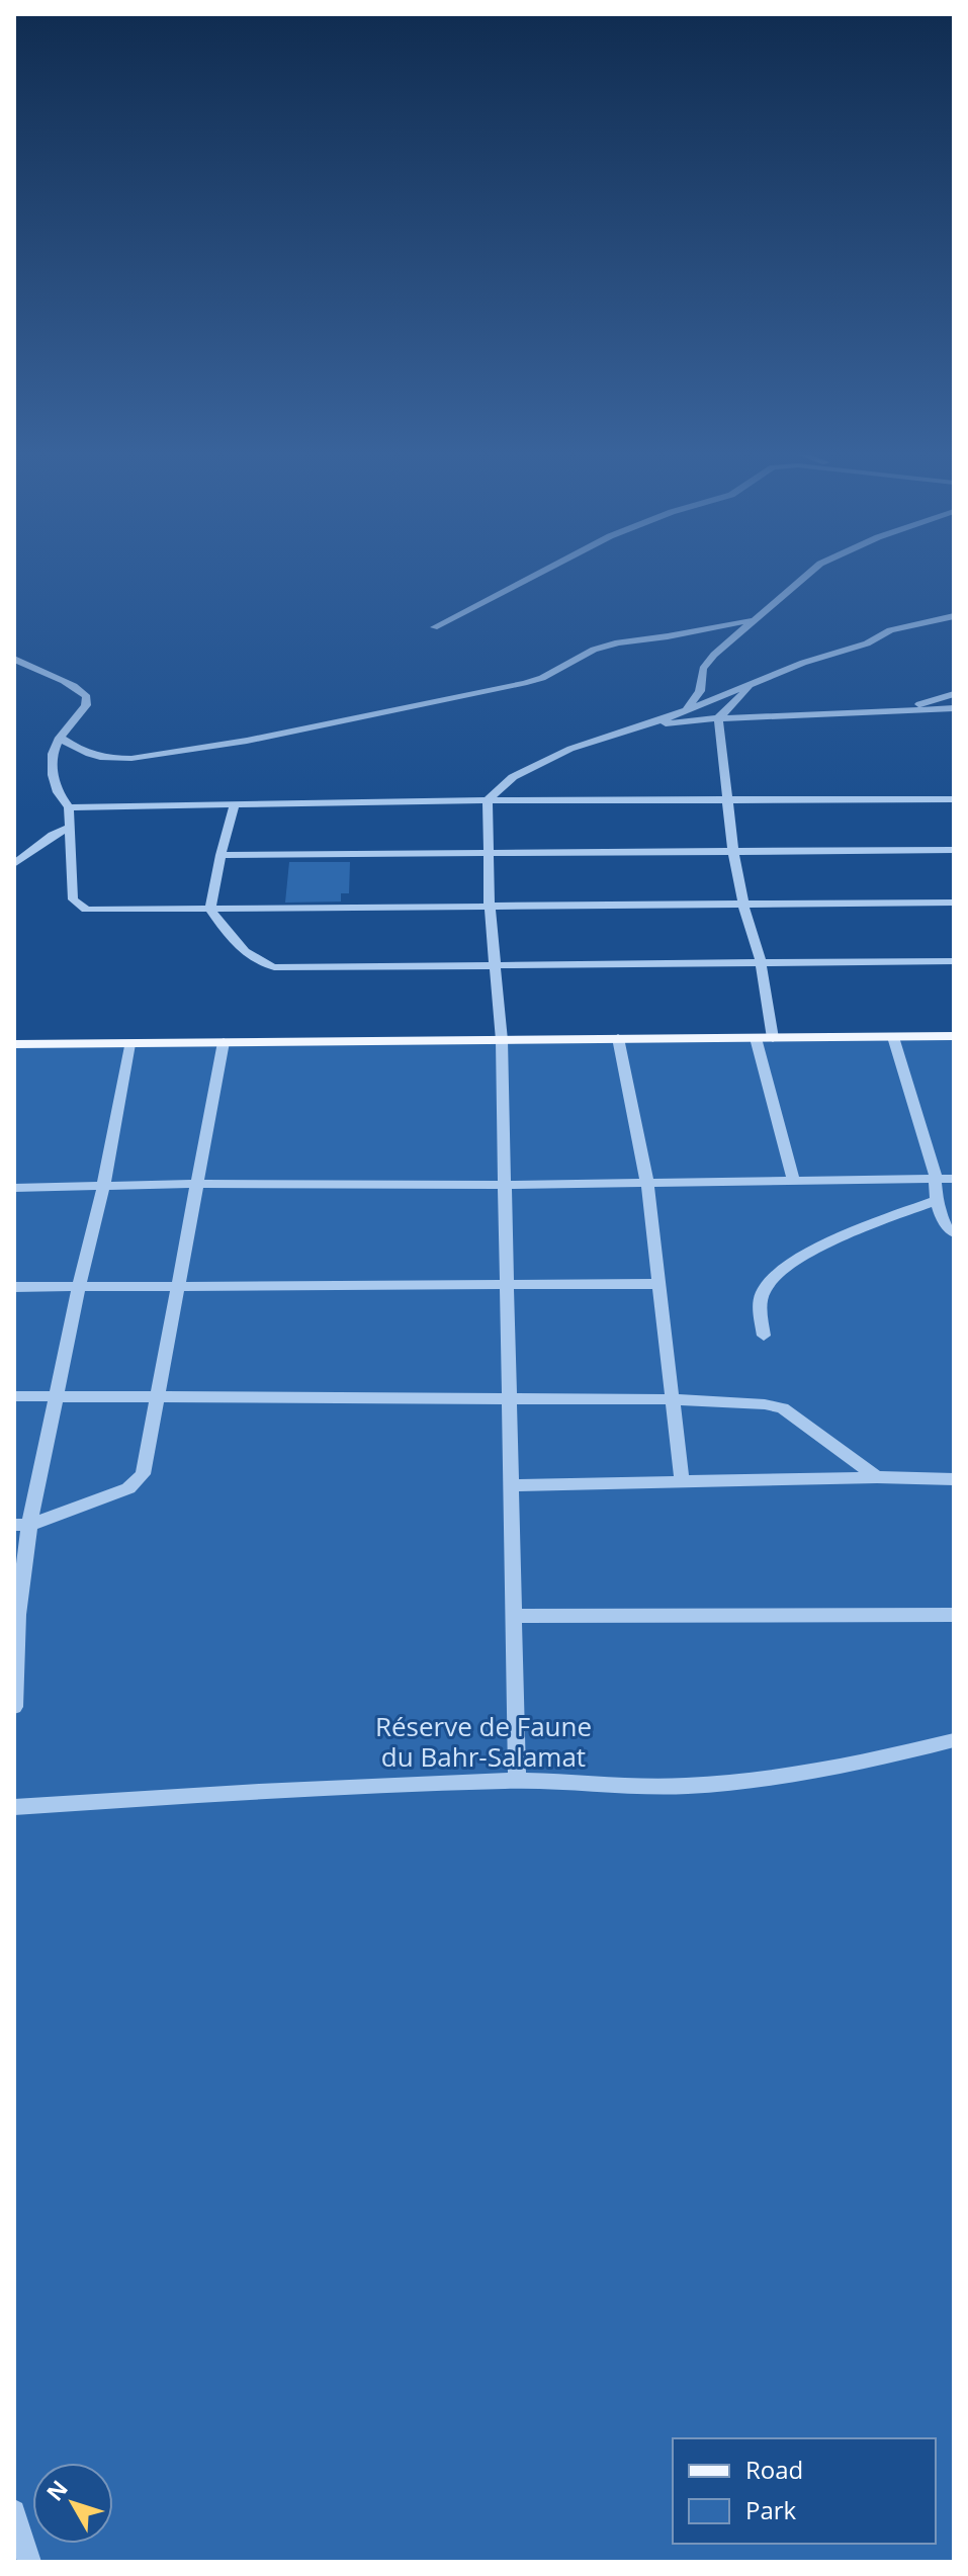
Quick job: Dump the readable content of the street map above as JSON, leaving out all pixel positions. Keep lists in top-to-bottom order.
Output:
{
  "parks": ["Réserve de Faune du Bahr-Salamat"],
  "legend": ["Road", "Park"],
  "north": "top left"
}
